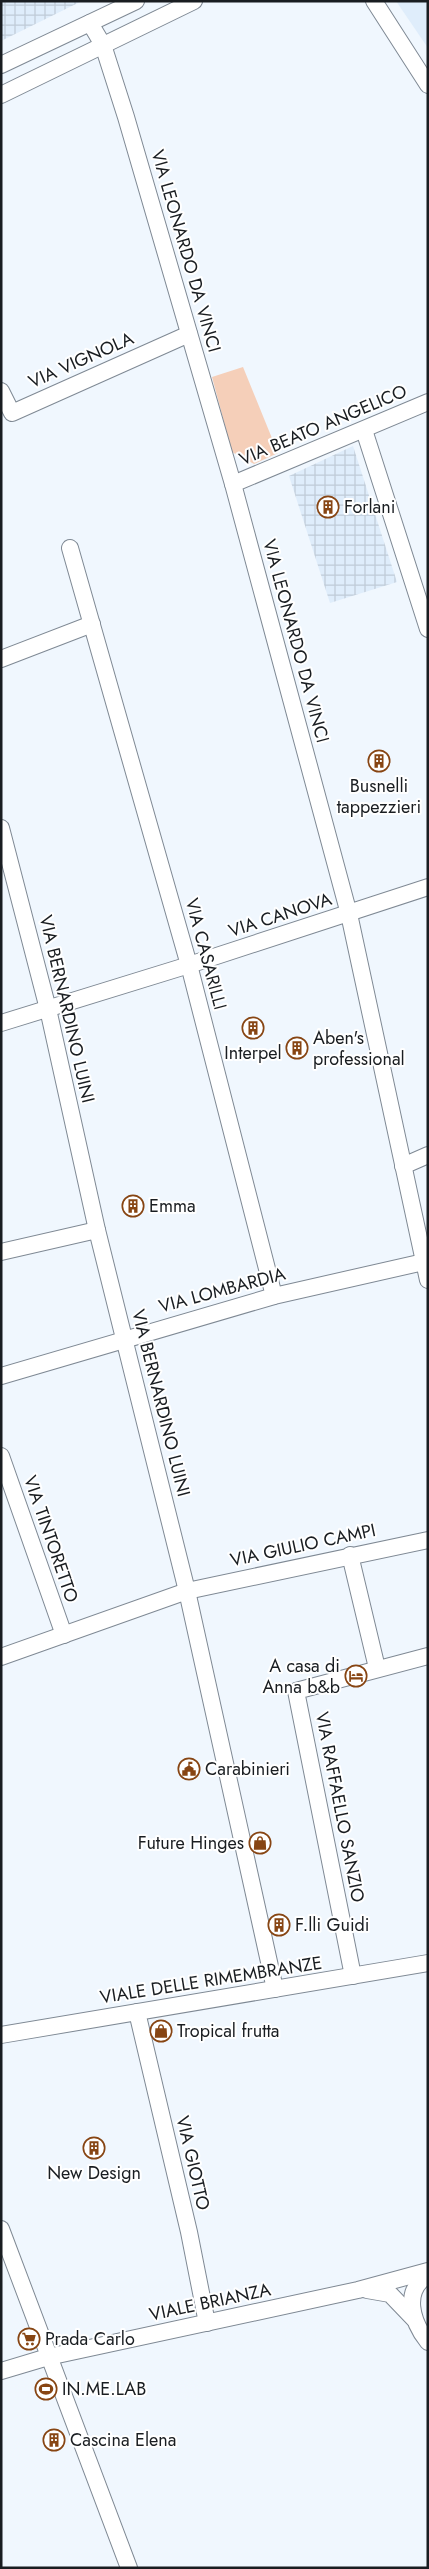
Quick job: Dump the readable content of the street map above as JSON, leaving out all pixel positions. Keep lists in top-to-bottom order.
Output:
{
  "streets": {
    "street": [
      "VIA LEONARDO DA VINCI",
      "VIA VIGNOLA",
      "VIA BEATO ANGELICO",
      "VIA CANOVA",
      "VIA CASARILLI",
      "VIA BERNARDINO LUINI",
      "VIA LOMBARDIA",
      "VIA TINTORETTO",
      "VIA GIULIO CAMPI",
      "VIA RAFFAELLO SANZIO",
      "VIALE DELLE RIMEMBRANZE",
      "VIA GIOTTO",
      "VIALE BRIANZA"
    ]
  },
  "crossings": [
    ["VIA LEONARDO DA VINCI", "VIA VIGNOLA"],
    ["VIA LEONARDO DA VINCI", "VIA BEATO ANGELICO"],
    ["VIA LEONARDO DA VINCI", "VIA CANOVA"],
    ["VIA LEONARDO DA VINCI", "VIA LOMBARDIA"],
    ["VIA CANOVA", "VIA CASARILLI"],
    ["VIA CANOVA", "VIA BERNARDINO LUINI"],
    ["VIA CASARILLI", "VIA LOMBARDIA"],
    ["VIA BERNARDINO LUINI", "VIA LOMBARDIA"],
    ["VIA BERNARDINO LUINI", "VIA GIULIO CAMPI"],
    ["VIA BERNARDINO LUINI", "VIALE DELLE RIMEMBRANZE"],
    ["VIA TINTORETTO", "VIA GIULIO CAMPI"],
    ["VIA RAFFAELLO SANZIO", "VIALE DELLE RIMEMBRANZE"],
    ["VIALE DELLE RIMEMBRANZE", "VIA GIOTTO"],
    ["VIA GIOTTO", "VIALE BRIANZA"]
  ],
  "places": {
    "building": [
      "Forlani",
      "Busnelli tappezzieri",
      "Interpel",
      "Aben's professional",
      "Emma",
      "F.lli Guidi",
      "New Design",
      "Cascina Elena"
    ],
    "hotel": ["A casa di Anna b&b"],
    "public building": ["Carabinieri"],
    "shop": ["Future Hinges", "Tropical frutta"],
    "supermarket": ["Prada Carlo"],
    "sports": ["IN.ME.LAB"]
  }
}
